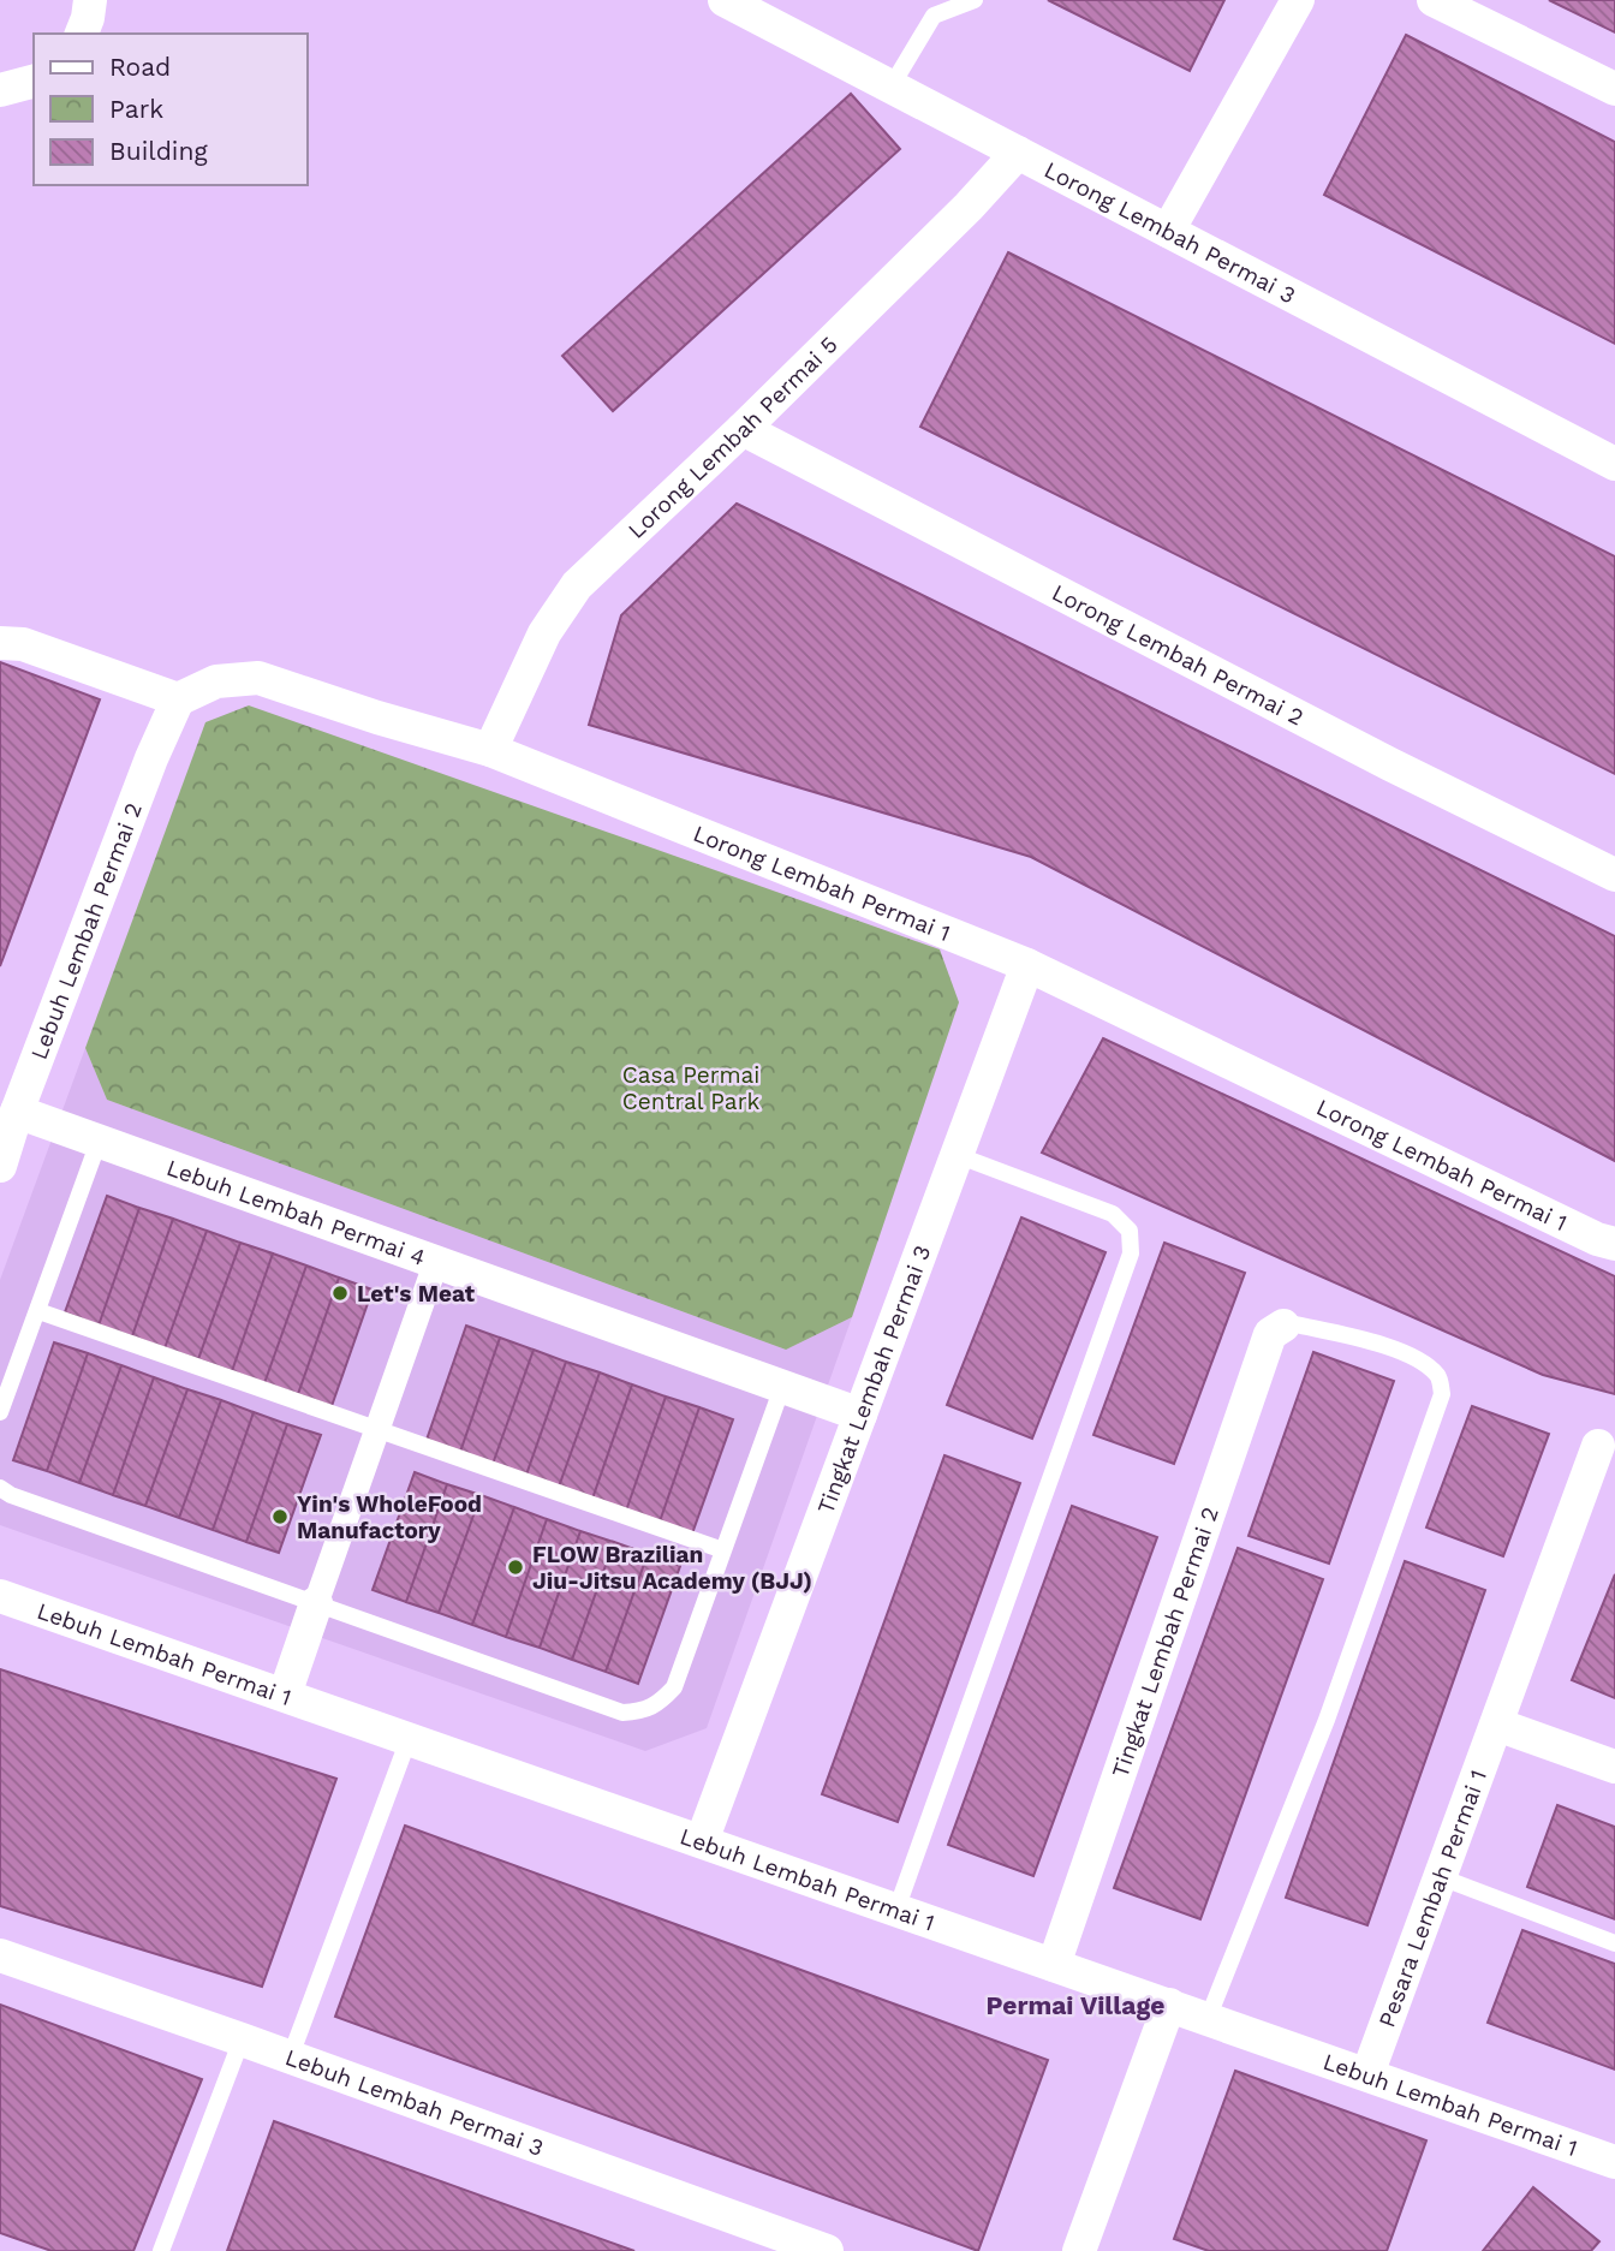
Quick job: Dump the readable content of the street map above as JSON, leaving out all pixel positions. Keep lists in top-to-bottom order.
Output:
{
  "streets": {
    "street": [
      "Lorong Lembah Permai 3",
      "Lorong Lembah Permai 5",
      "Lorong Lembah Permai 2",
      "Lorong Lembah Permai 1",
      "Lebuh Lembah Permai 2",
      "Lebuh Lembah Permai 4",
      "Tingkat Lembah Permai 3",
      "Tingkat Lembah Permai 2",
      "Lebuh Lembah Permai 1",
      "Pesara Lembah Permai 1",
      "Lebuh Lembah Permai 3"
    ]
  },
  "crossings": [
    ["Lorong Lembah Permai 3", "Lorong Lembah Permai 5"],
    ["Lorong Lembah Permai 5", "Lorong Lembah Permai 2"],
    ["Lorong Lembah Permai 5", "Lorong Lembah Permai 1"],
    ["Lorong Lembah Permai 1", "Lebuh Lembah Permai 2"],
    ["Lorong Lembah Permai 1", "Tingkat Lembah Permai 3"],
    ["Lebuh Lembah Permai 2", "Lebuh Lembah Permai 4"],
    ["Lebuh Lembah Permai 4", "Tingkat Lembah Permai 3"],
    ["Tingkat Lembah Permai 3", "Lebuh Lembah Permai 1"],
    ["Tingkat Lembah Permai 2", "Lebuh Lembah Permai 1"],
    ["Lebuh Lembah Permai 1", "Pesara Lembah Permai 1"]
  ],
  "districts": ["Permai Village"],
  "parks": ["Casa Permai Central Park"],
  "places": ["Let's Meat", "Yin's WholeFood Manufactory", "FLOW Brazilian Jiu-Jitsu Academy (BJJ)"],
  "legend": ["Road", "Park", "Building"]
}
